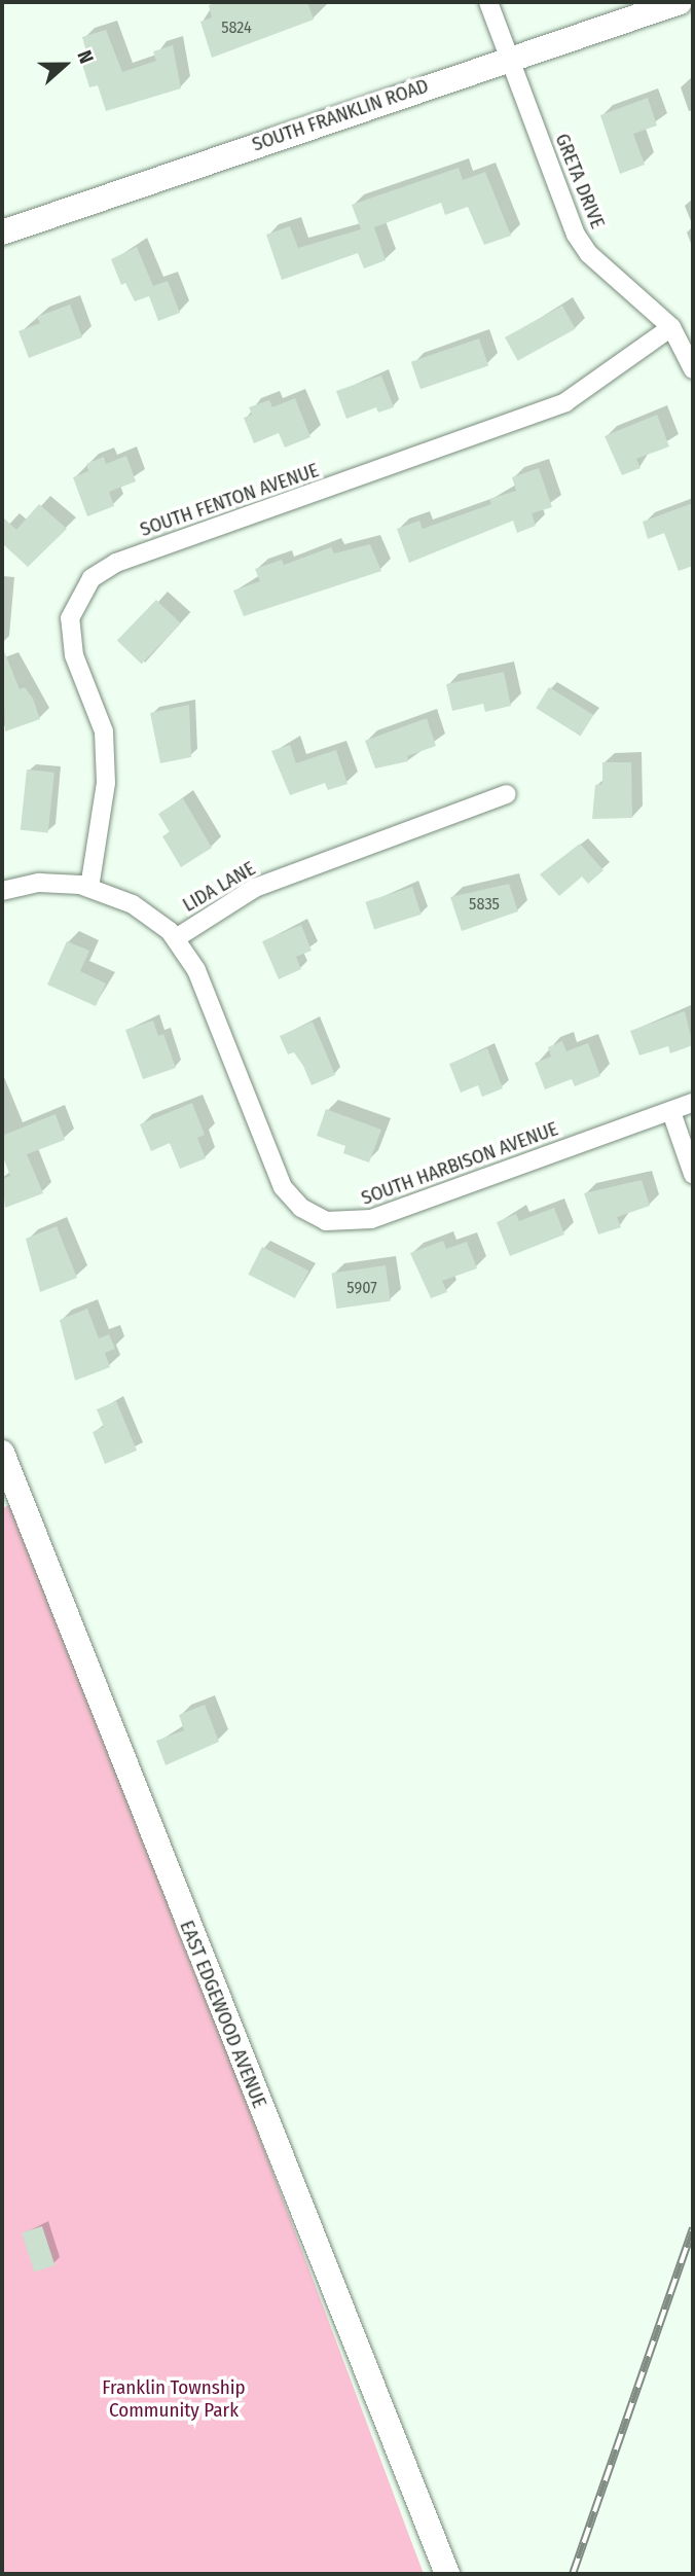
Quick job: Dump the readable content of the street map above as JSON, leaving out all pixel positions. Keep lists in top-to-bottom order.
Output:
{
  "streets": {
    "main road": ["SOUTH FRANKLIN ROAD", "EAST EDGEWOOD AVENUE"],
    "street": [
      "GRETA DRIVE",
      "SOUTH FENTON AVENUE",
      "LIDA LANE",
      "SOUTH HARBISON AVENUE"
    ]
  },
  "crossings": [
    ["SOUTH FRANKLIN ROAD", "GRETA DRIVE"],
    ["GRETA DRIVE", "SOUTH FENTON AVENUE"],
    ["SOUTH FENTON AVENUE", "LIDA LANE"],
    ["LIDA LANE", "SOUTH HARBISON AVENUE"]
  ],
  "parks": ["Franklin Township Community Park"],
  "house_numbers": ["5824", "5835", "5907"],
  "north": "right"
}
